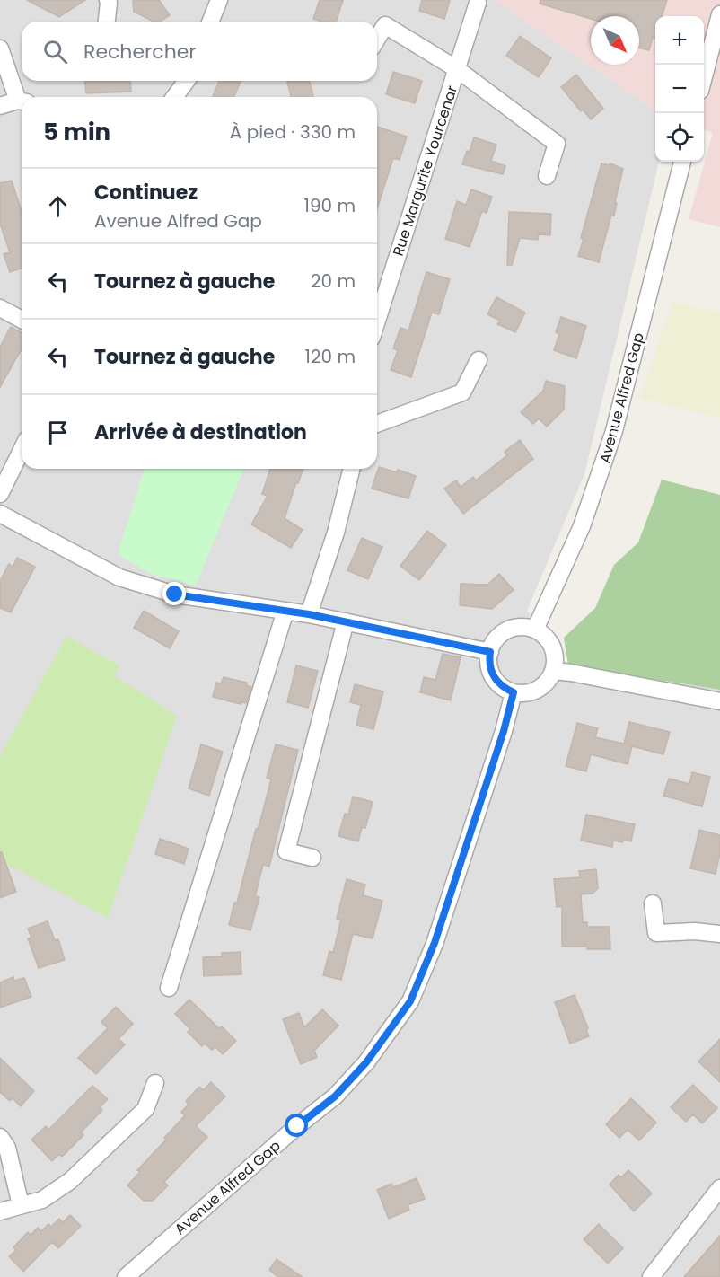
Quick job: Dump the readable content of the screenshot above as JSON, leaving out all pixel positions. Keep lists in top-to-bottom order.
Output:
{
  "streets": {
    "street": ["Rue Margurite Yourcenar", "Avenue Alfred Gap"]
  },
  "north": "bottom right",
  "page": {
    "map_buttons": ["+", "−"],
    "search": "Rechercher",
    "heading": ["5 min", "À pied · 330 m"],
    "list": [
      ["Continuez", "Avenue Alfred Gap", "190 m"],
      ["Tournez à gauche", "20 m"],
      ["Tournez à gauche", "120 m"],
      "Arrivée à destination"
    ]
  }
}
